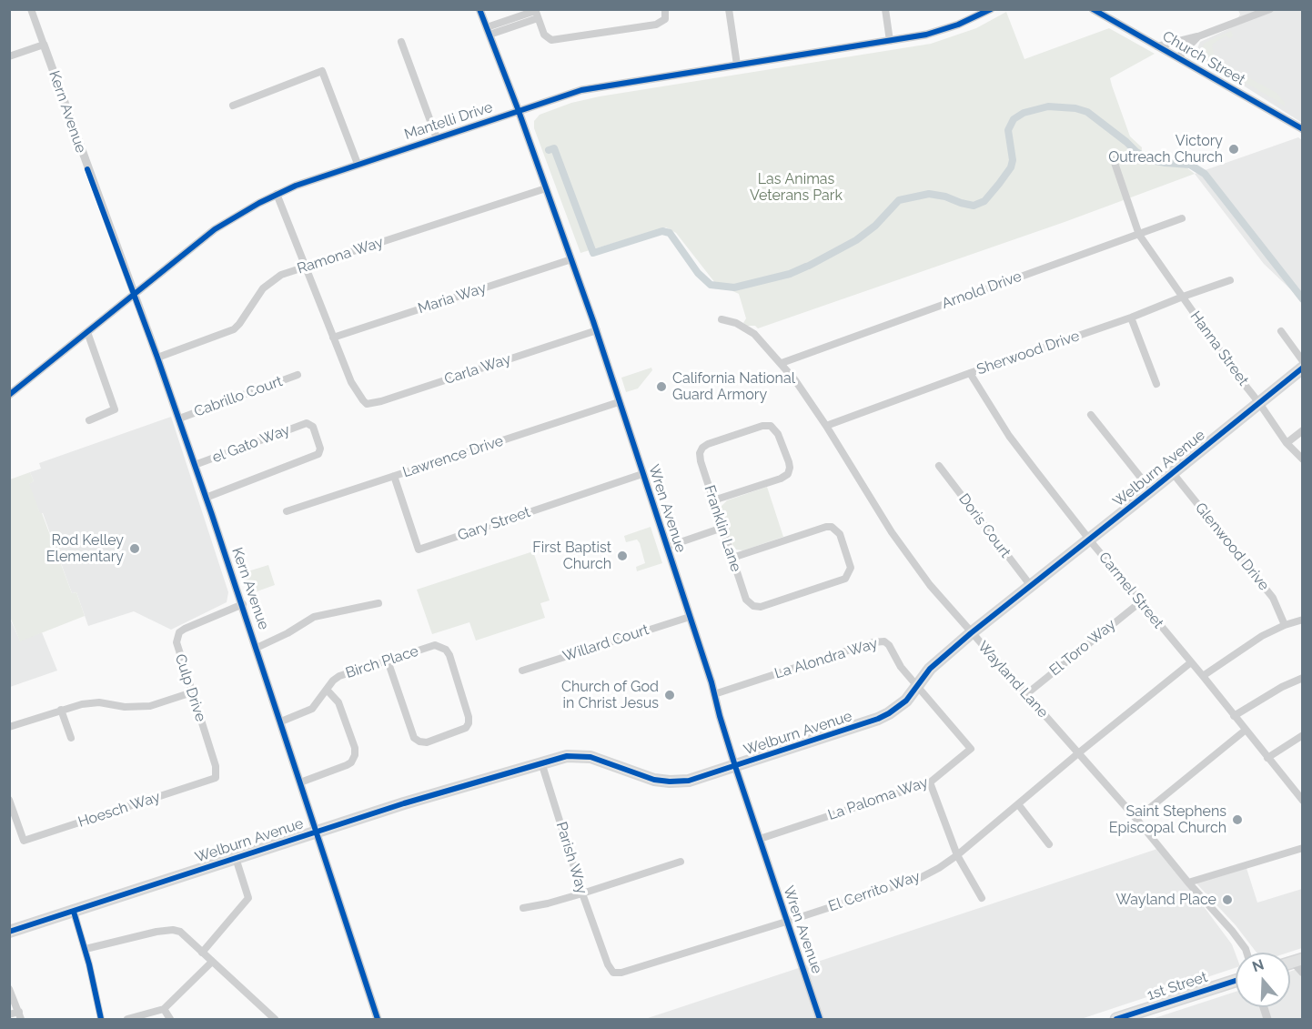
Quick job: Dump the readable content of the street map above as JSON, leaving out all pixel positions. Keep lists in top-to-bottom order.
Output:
{
  "streets": {
    "main road": ["Welburn Avenue", "1st Street"],
    "street": [
      "Church Street",
      "Kern Avenue",
      "Mantelli Drive",
      "Ramona Way",
      "Arnold Drive",
      "Maria Way",
      "Hanna Street",
      "Sherwood Drive",
      "Carla Way",
      "Cabrillo Court",
      "el Gato Way",
      "Lawrence Drive",
      "Wren Avenue",
      "Gary Street",
      "Doris Court",
      "Franklin Lane",
      "Glenwood Drive",
      "Carmel Street",
      "Willard Court",
      "El Toro Way",
      "La Alondra Way",
      "Birch Place",
      "Wayland Lane",
      "Culp Drive",
      "La Paloma Way",
      "Hoesch Way",
      "Parish Way",
      "El Cerrito Way"
    ]
  },
  "crossings": [
    ["Kern Avenue", "Mantelli Drive"],
    ["Kern Avenue", "Ramona Way"],
    ["Kern Avenue", "Cabrillo Court"],
    ["Kern Avenue", "el Gato Way"],
    ["Kern Avenue", "Welburn Avenue"],
    ["Kern Avenue", "Birch Place"],
    ["Kern Avenue", "Culp Drive"],
    ["Mantelli Drive", "Wren Avenue"],
    ["Ramona Way", "Wren Avenue"],
    ["Arnold Drive", "Hanna Street"],
    ["Arnold Drive", "Wayland Lane"],
    ["Maria Way", "Carla Way"],
    ["Maria Way", "Wren Avenue"],
    ["Hanna Street", "Sherwood Drive"],
    ["Hanna Street", "Welburn Avenue"],
    ["Sherwood Drive", "Carmel Street"],
    ["Sherwood Drive", "Wayland Lane"],
    ["Carla Way", "Wren Avenue"],
    ["Lawrence Drive", "Wren Avenue"],
    ["Lawrence Drive", "Gary Street"],
    ["Welburn Avenue", "Wren Avenue"],
    ["Welburn Avenue", "Doris Court"],
    ["Welburn Avenue", "Glenwood Drive"],
    ["Welburn Avenue", "Carmel Street"],
    ["Welburn Avenue", "La Alondra Way"],
    ["Welburn Avenue", "Wayland Lane"],
    ["Welburn Avenue", "La Paloma Way"],
    ["Welburn Avenue", "Parish Way"],
    ["Wren Avenue", "Gary Street"],
    ["Wren Avenue", "Willard Court"],
    ["Wren Avenue", "La Alondra Way"],
    ["Wren Avenue", "La Paloma Way"],
    ["Wren Avenue", "El Cerrito Way"],
    ["Carmel Street", "El Toro Way"],
    ["Carmel Street", "El Cerrito Way"],
    ["El Toro Way", "Wayland Lane"],
    ["La Alondra Way", "La Paloma Way"],
    ["Wayland Lane", "El Cerrito Way"],
    ["Culp Drive", "Hoesch Way"],
    ["Parish Way", "El Cerrito Way"]
  ],
  "parks": ["Las Animas Veterans Park"],
  "places": [
    "Victory Outreach Church",
    "California National Guard Armory",
    "Rod Kelley Elementary",
    "First Baptist Church",
    "Church of God in Christ Jesus",
    "Saint Stephens Episcopal Church",
    "Wayland Place"
  ],
  "north": "top"
}
